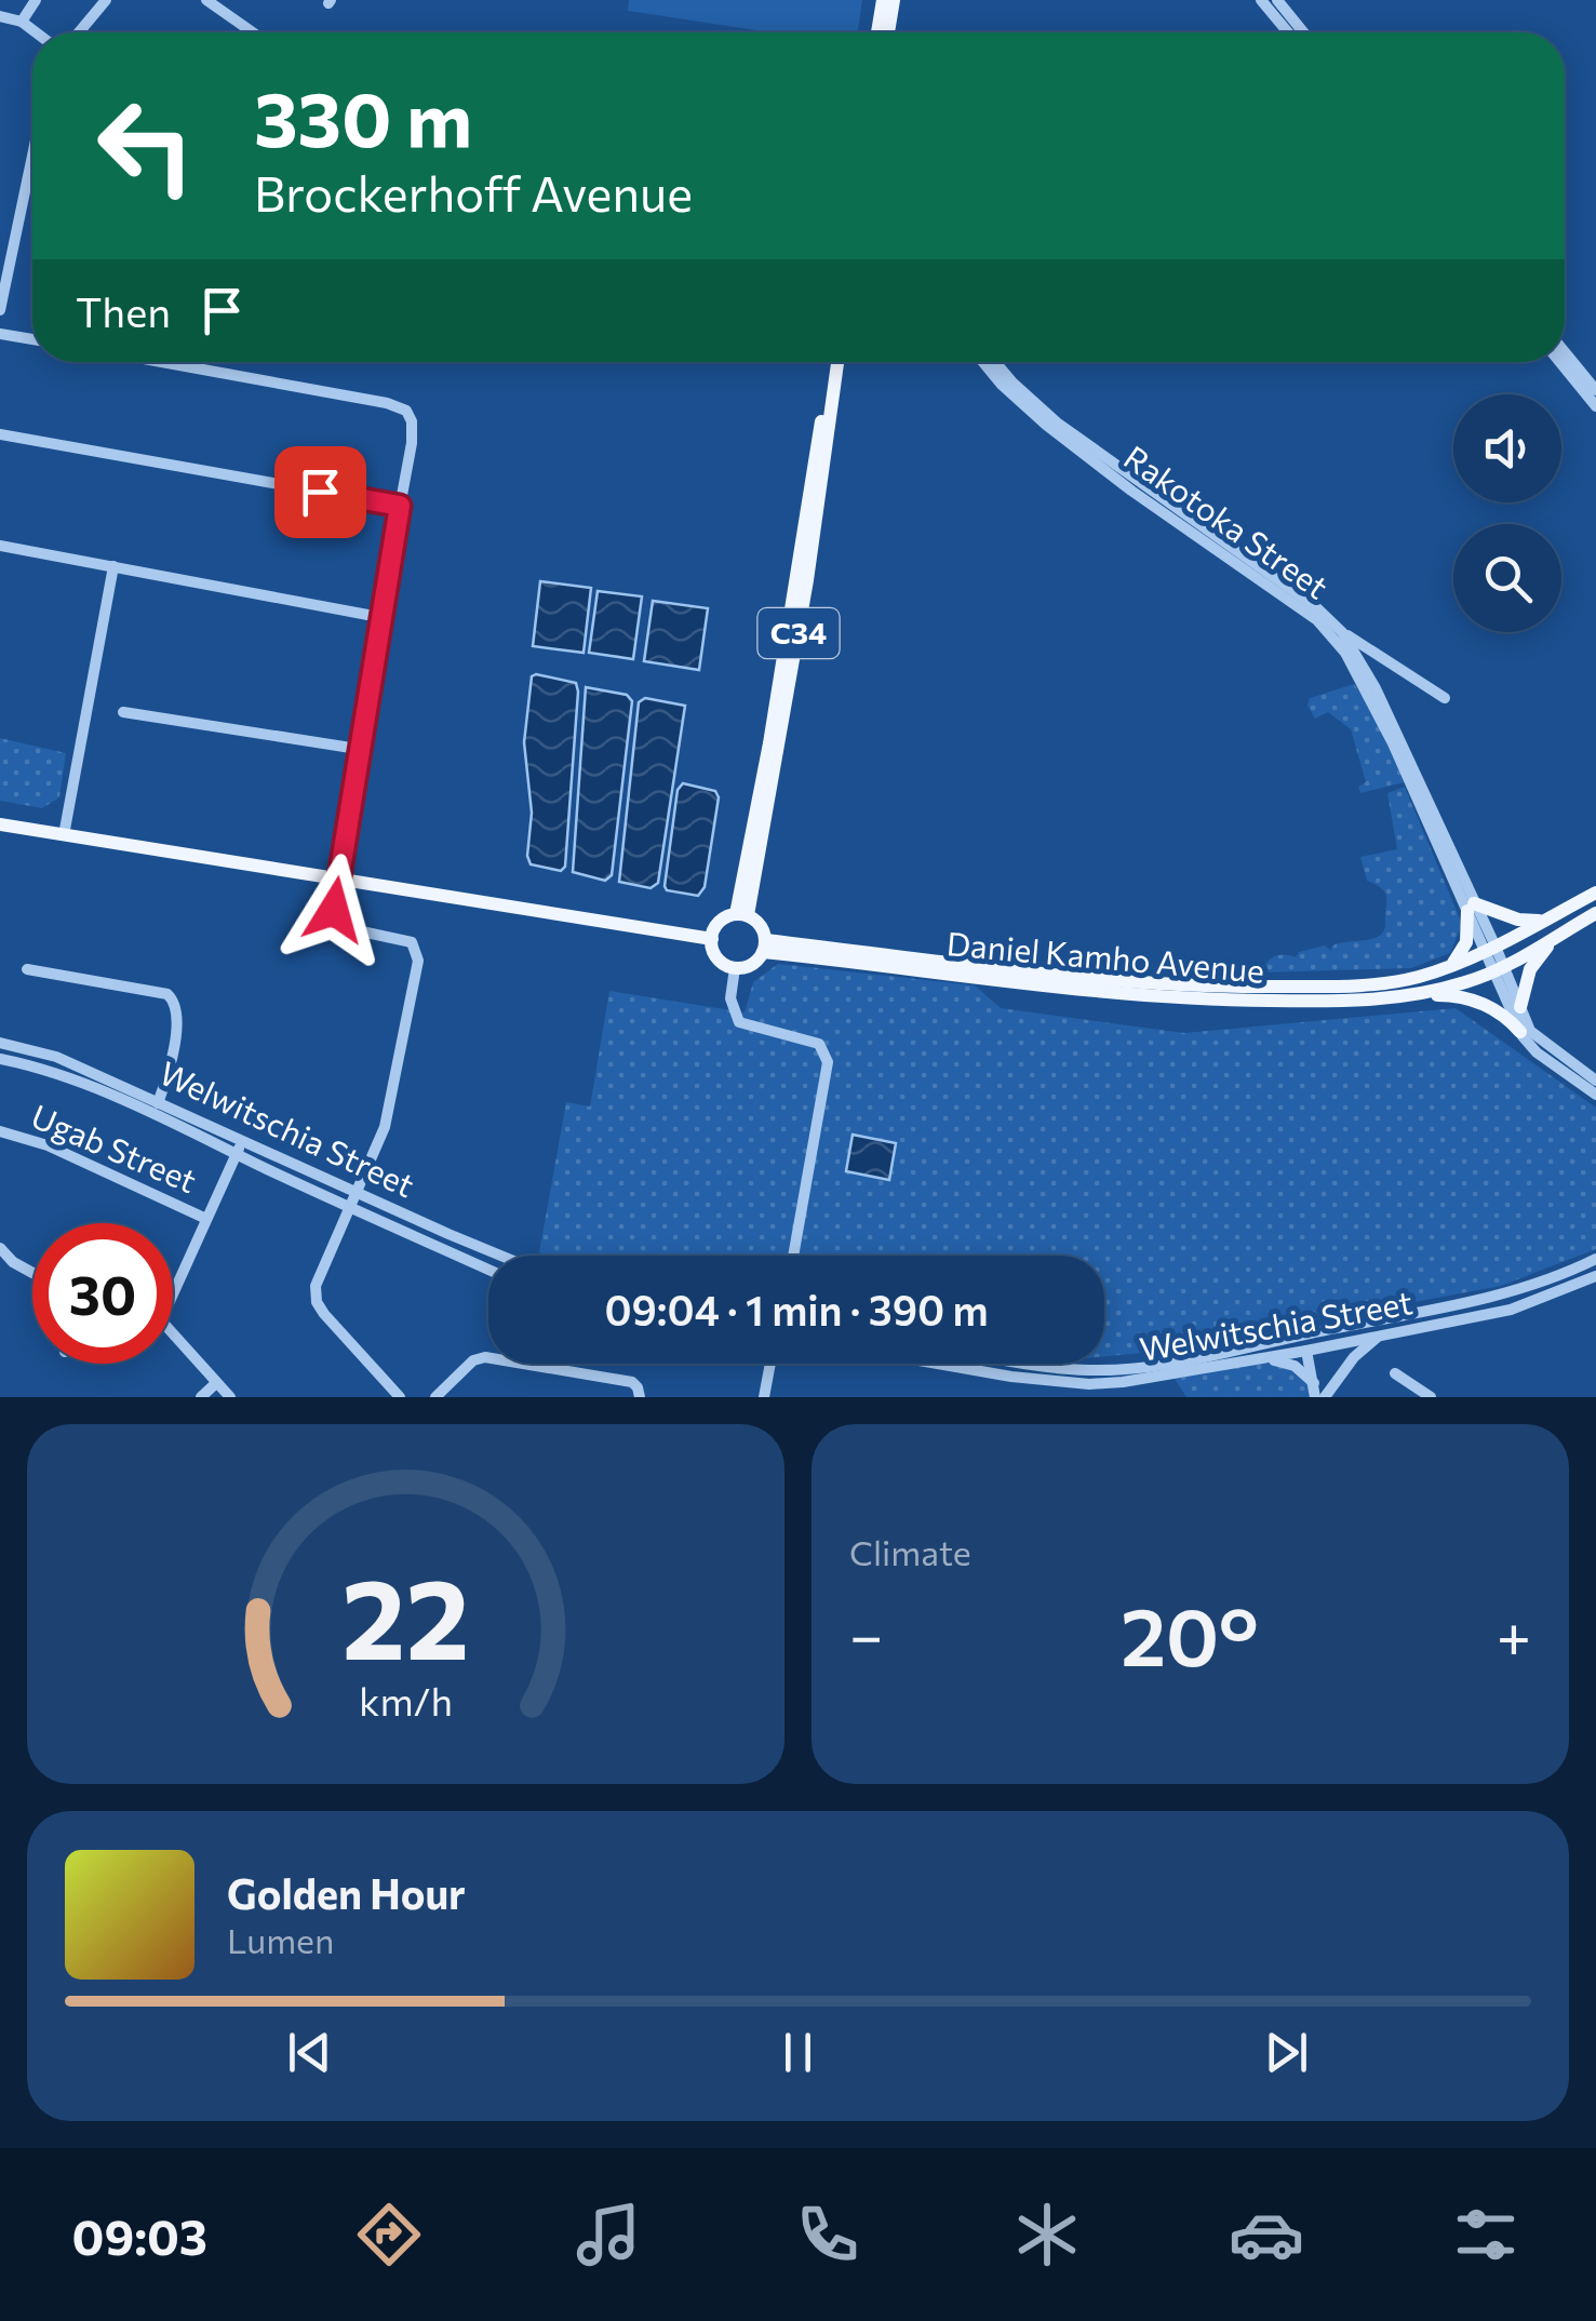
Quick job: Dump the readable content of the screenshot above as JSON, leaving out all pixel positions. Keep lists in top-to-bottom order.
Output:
{
  "streets": {
    "main road": ["C34", "Daniel Kamho Avenue"],
    "street": ["Rakotoka Street", "Welwitschia Street", "Ugab Street"]
  },
  "crossings": [
    ["Rakotoka Street", "Daniel Kamho Avenue"],
    ["C34", "Daniel Kamho Avenue"]
  ],
  "page": {
    "turn": ["330 m", "Brockerhoff Avenue"],
    "then": "Then",
    "limit": "30",
    "trip": "09:04 · 1 min · 390 m",
    "tile": "Climate",
    "heat": ["−", "20°", "+"],
    "song": ["Golden Hour", "Lumen"],
    "tabs": "09:03",
    "gauge": ["22", "km/h"]
  }
}
